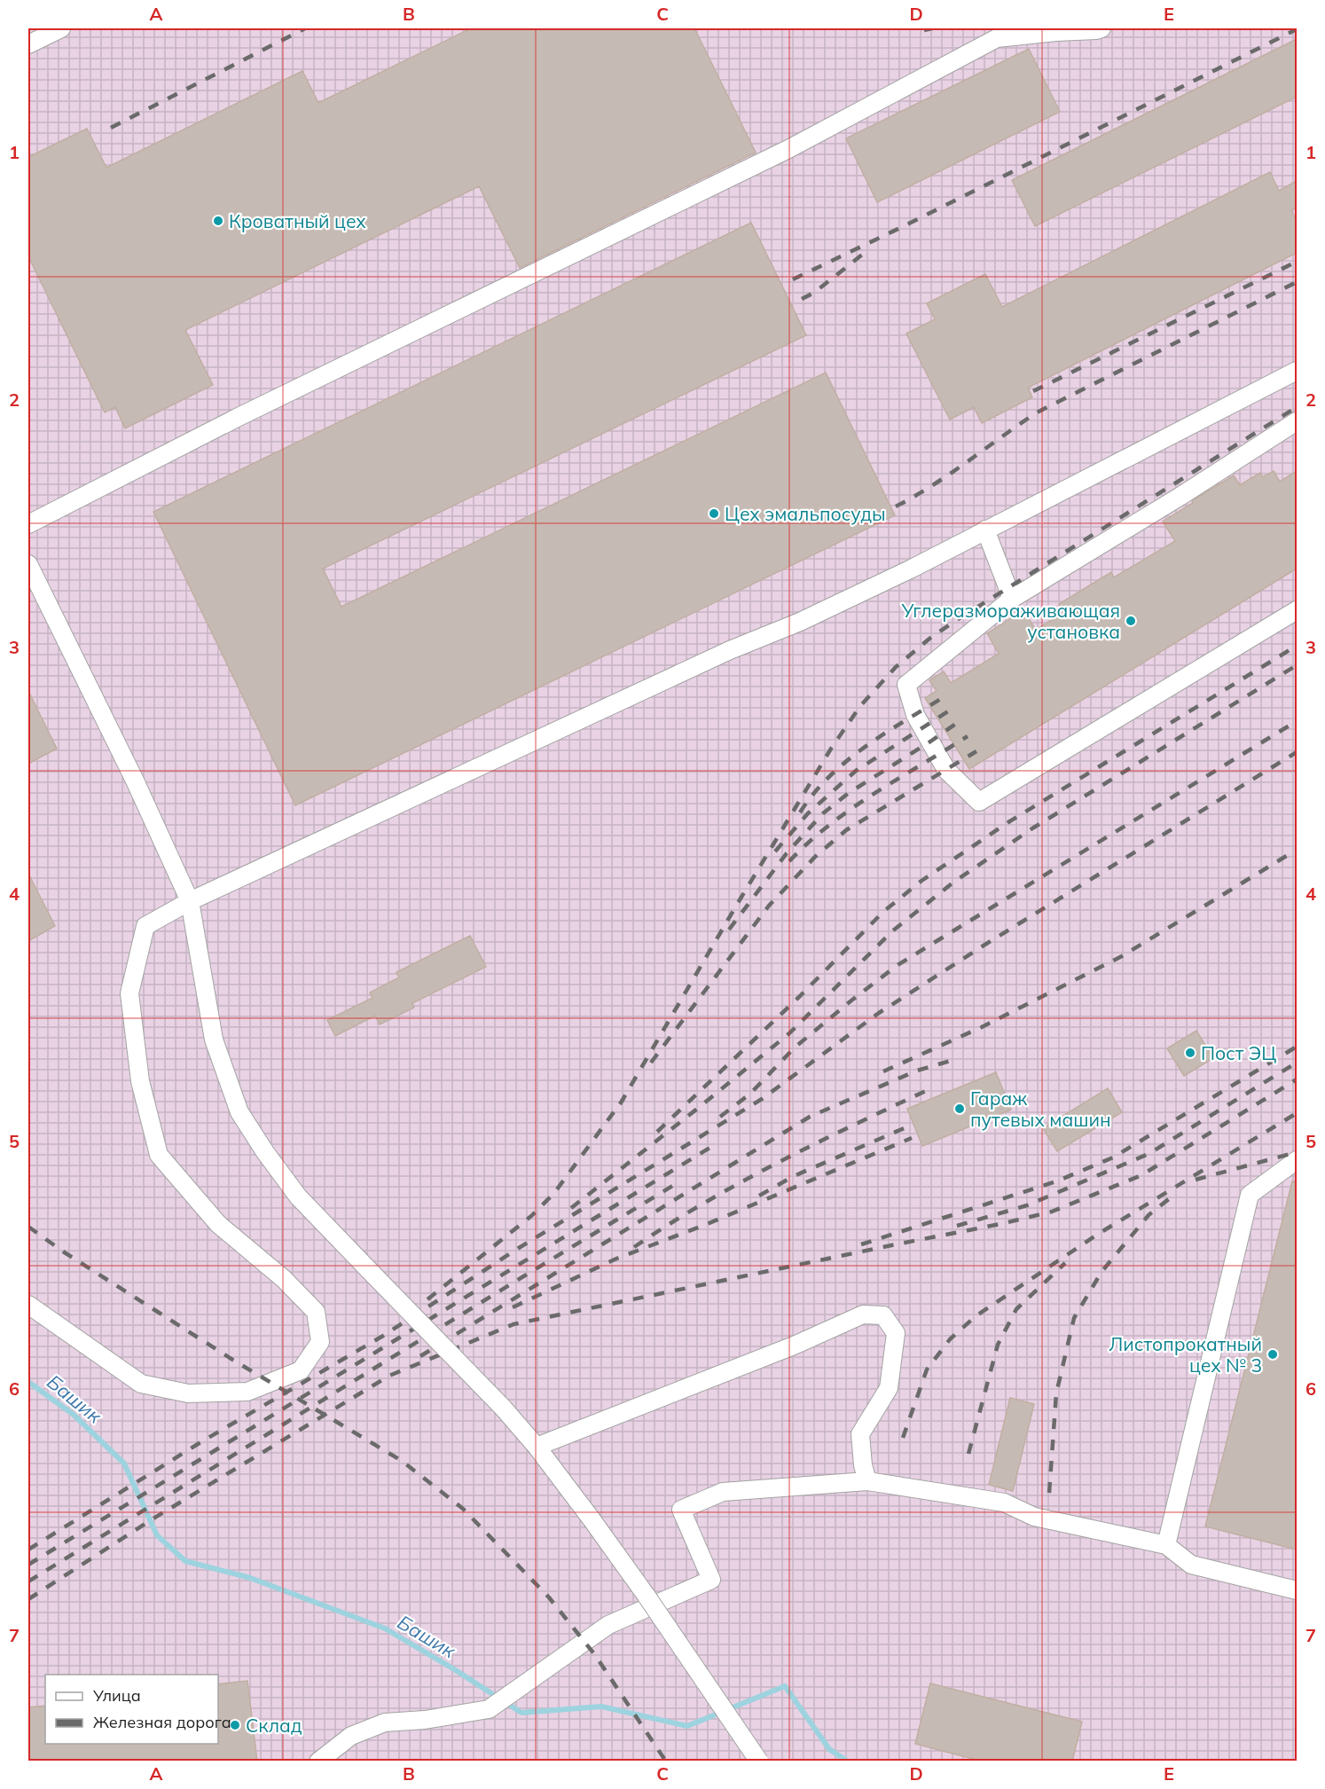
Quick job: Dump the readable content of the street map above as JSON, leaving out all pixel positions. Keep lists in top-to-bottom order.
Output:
{
  "water": ["Башик"],
  "places": [
    "Кроватный цех",
    "Цех эмальпосуды",
    "Углеразмораживающая установка",
    "Поcт ЭЦ",
    "Гараж путевых машин",
    "Листопрокатный цех № 3",
    "Склад"
  ],
  "legend": ["Улица", "Железная дорога"],
  "grid": {
    "columns": [
      "A",
      "B",
      "C",
      "D",
      "E"
    ],
    "rows": [
      "1",
      "2",
      "3",
      "4",
      "5",
      "6",
      "7"
    ]
  }
}
